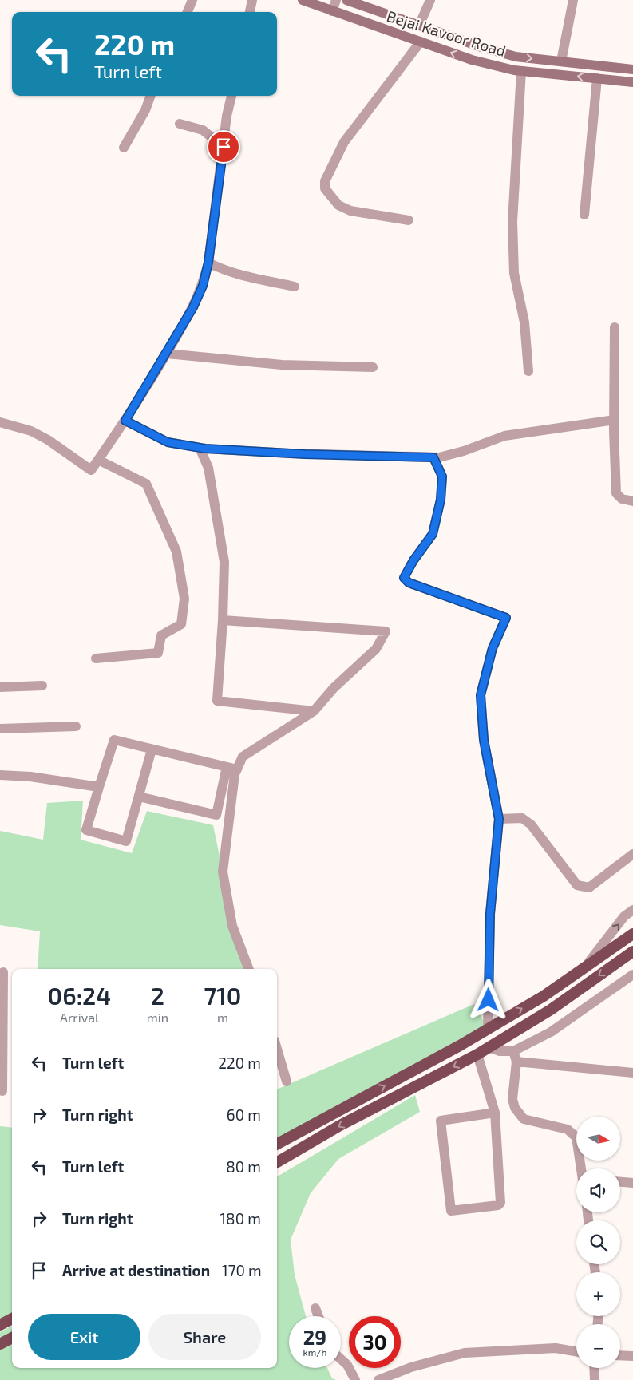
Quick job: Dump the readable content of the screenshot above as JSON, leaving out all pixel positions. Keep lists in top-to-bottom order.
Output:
{
  "streets": {
    "main road": ["Bejai Kavoor Road"]
  },
  "north": "right",
  "page": {
    "turn": ["220 m", "Turn left"],
    "eta": [
      "06:24",
      "Arrival",
      "2",
      "min",
      "710",
      "m"
    ],
    "list": [
      {
        "name": "Turn left",
        "value": "220 m"
      },
      {
        "name": "Turn right",
        "value": "60 m"
      },
      {
        "name": "Turn left",
        "value": "80 m"
      },
      {
        "name": "Turn right",
        "value": "180 m"
      },
      {
        "name": "Arrive at destination",
        "value": "170 m"
      }
    ],
    "map_buttons": ["+", "−"],
    "buttons": ["Exit", "Share"],
    "speed": "29 km/h",
    "limit": "30"
  }
}
